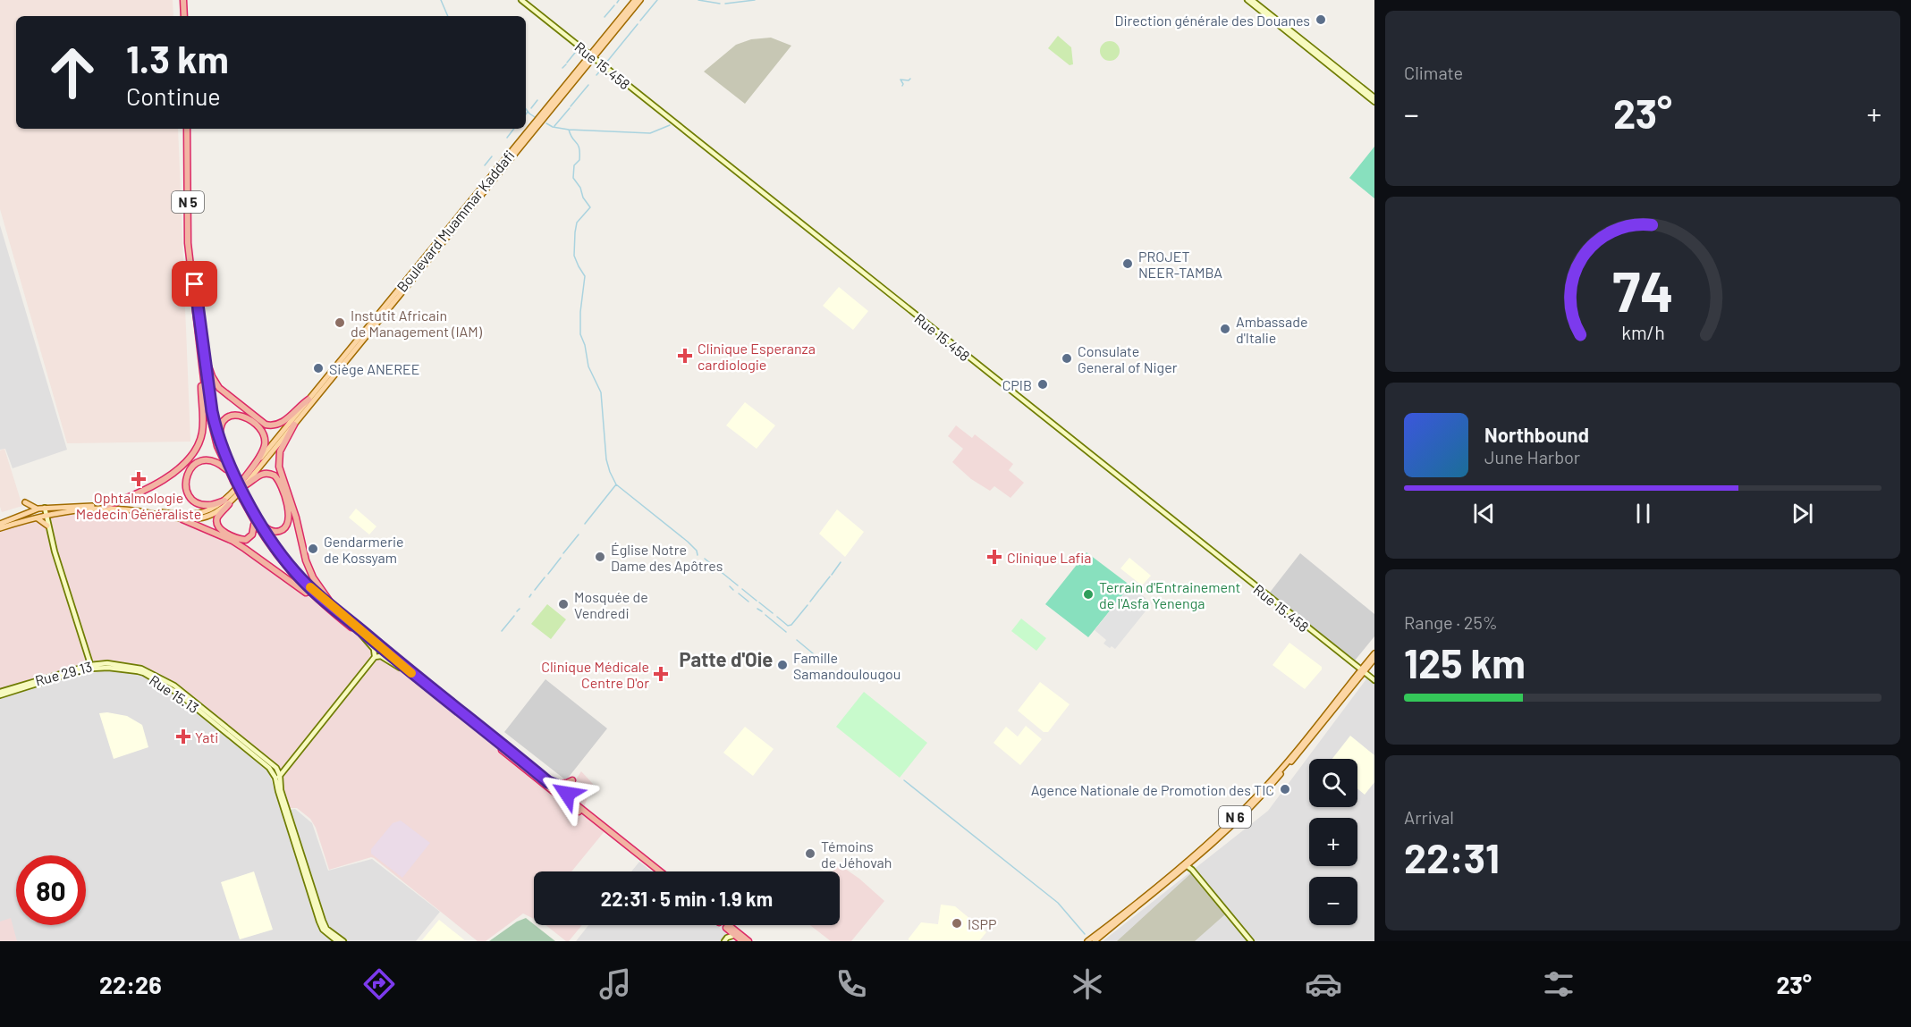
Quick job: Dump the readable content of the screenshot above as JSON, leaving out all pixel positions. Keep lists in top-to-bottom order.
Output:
{
  "streets": {
    "highway": ["N 5"],
    "main road": [
      "Rue 15.458",
      "Boulevard Muammar Kaddafi",
      "Rue 29.13",
      "Rue 15.13",
      "N 6"
    ]
  },
  "crossings": [
    ["Rue 15.458", "Boulevard Muammar Kaddafi"],
    ["Rue 15.458", "N 6"],
    ["N 5", "Boulevard Muammar Kaddafi"],
    ["Rue 29.13", "Rue 15.13"]
  ],
  "districts": ["Patte d'Oie"],
  "places": {
    "other": [
      "Direction générale des Douanes",
      "PROJET NEER-TAMBA",
      "Instutit Africain de Management (IAM)",
      "Ambassade d'Italie",
      "Consulate General of Niger",
      "Siège ANEREE",
      "CPIB",
      "Gendarmerie de Kossyam",
      "Église Notre Dame des Apôtres",
      "Terrain d'Entrainement de l'Asfa Yenenga",
      "Mosquée de Vendredi",
      "Famille Samandoulougou",
      "Agence Nationale de Promotion des TIC",
      "Témoins de Jéhovah",
      "ISPP"
    ],
    "health": [
      "Clinique Esperanza cardiologie",
      "Ophtalmologie Medecin Généraliste",
      "Clinique Lafia",
      "Clinique Médicale Centre D'or",
      "Yati"
    ]
  },
  "page": {
    "tile": [
      "Climate",
      ["Range · 25%", "125 km"],
      ["Arrival", "22:31"]
    ],
    "turn": ["1.3 km", "Continue"],
    "heat": ["−", "23°", "+"],
    "song": ["Northbound", "June Harbor"],
    "map_buttons": ["+", "−"],
    "limit": "80",
    "trip": "22:31 · 5 min · 1.9 km",
    "tabs": ["22:26", "23°"],
    "gauge": ["74", "km/h"]
  }
}
